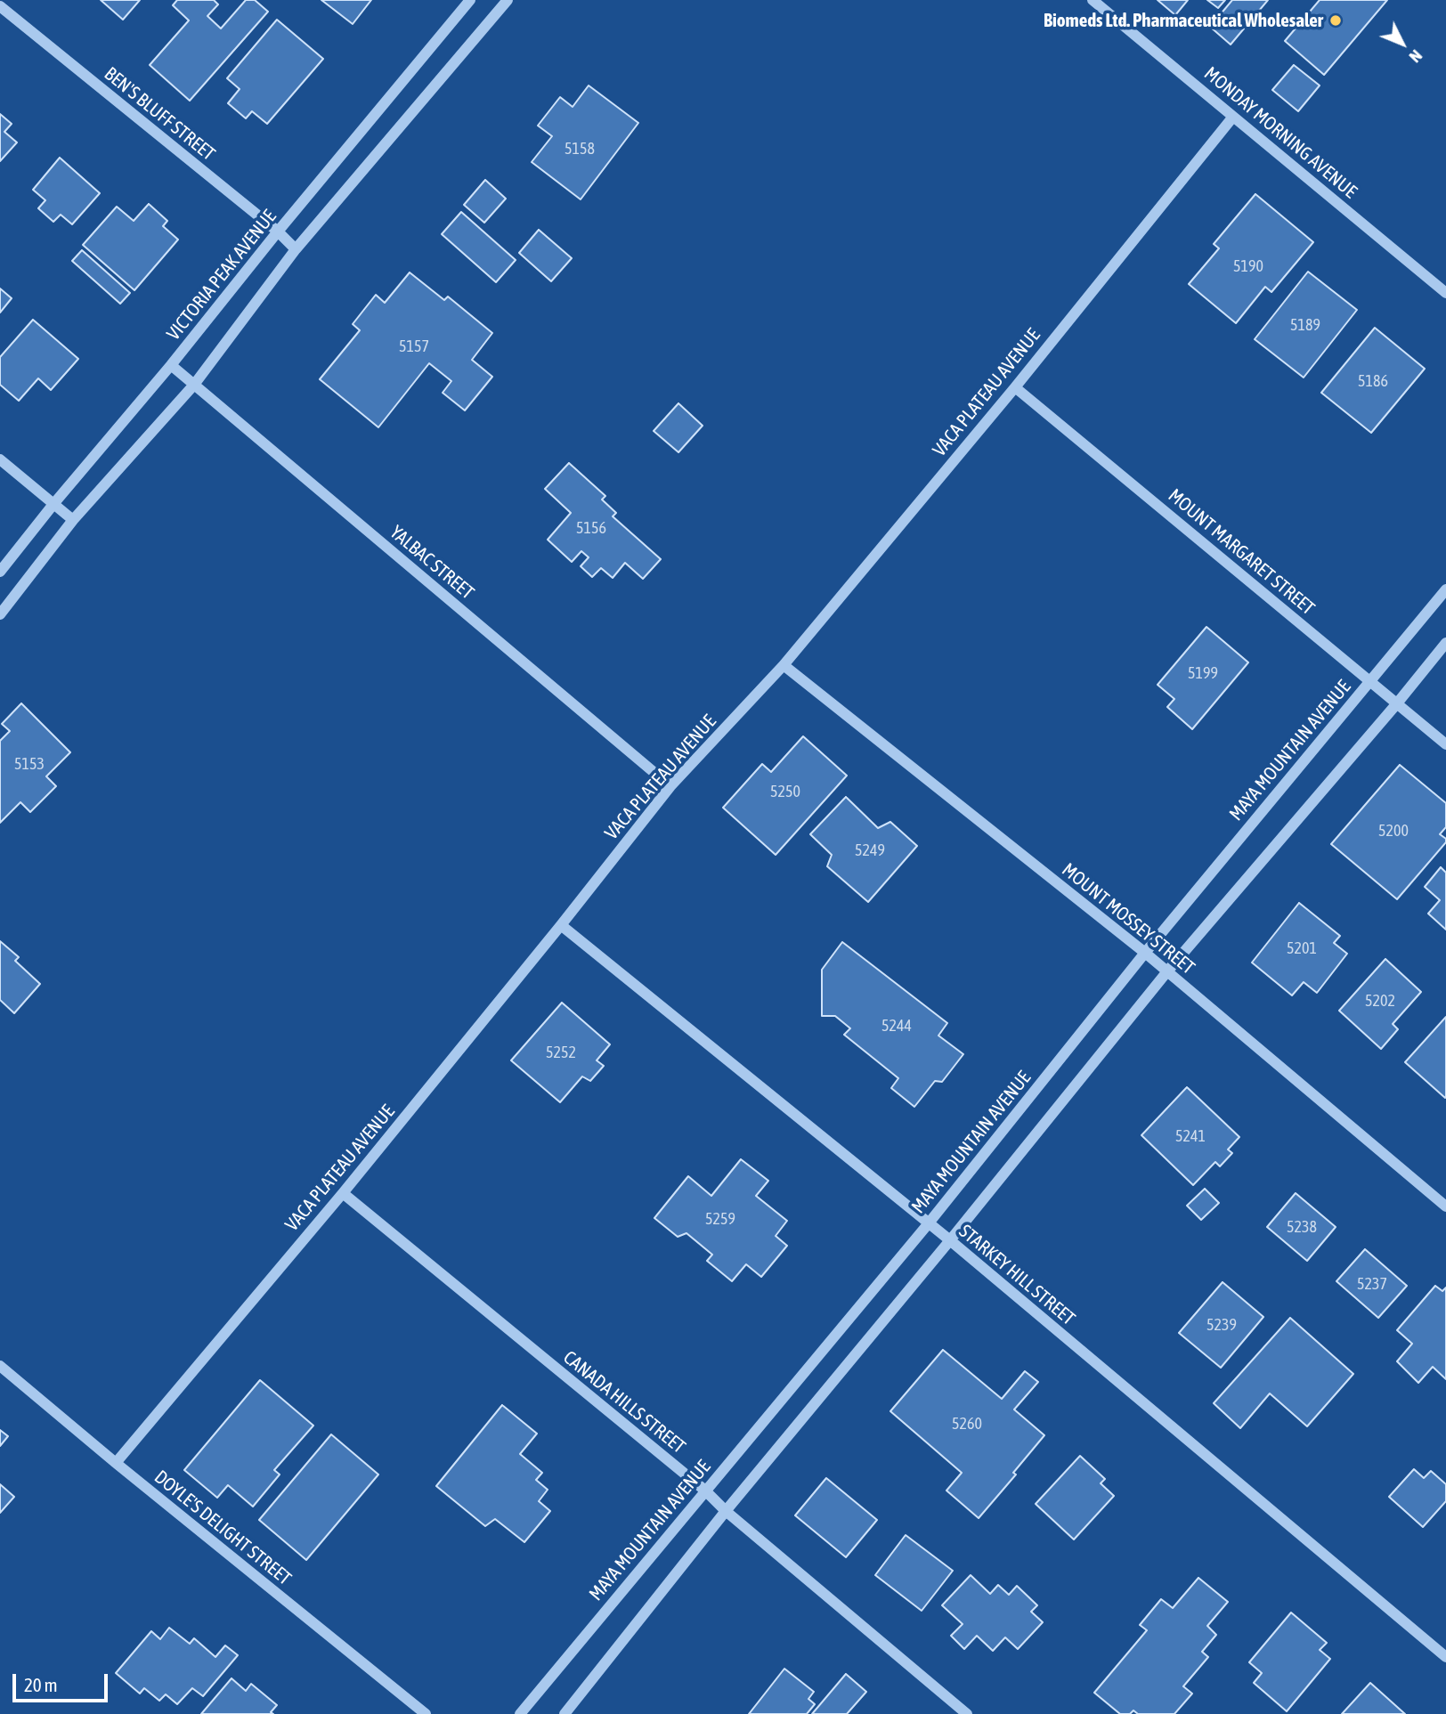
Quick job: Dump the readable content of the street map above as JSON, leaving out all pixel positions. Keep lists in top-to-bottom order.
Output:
{
  "streets": {
    "street": [
      "BEN'S BLUFF STREET",
      "MONDAY MORNING AVENUE",
      "VICTORIA PEAK AVENUE",
      "VACA PLATEAU AVENUE",
      "MOUNT MARGARET STREET",
      "YALBAC STREET",
      "MAYA MOUNTAIN AVENUE",
      "MOUNT MOSSEY STREET",
      "STARKEY HILL STREET",
      "CANADA HILLS STREET",
      "DOYLE'S DELIGHT STREET"
    ]
  },
  "crossings": [
    ["BEN'S BLUFF STREET", "VICTORIA PEAK AVENUE"],
    ["MONDAY MORNING AVENUE", "VACA PLATEAU AVENUE"],
    ["VICTORIA PEAK AVENUE", "YALBAC STREET"],
    ["VACA PLATEAU AVENUE", "MOUNT MARGARET STREET"],
    ["VACA PLATEAU AVENUE", "YALBAC STREET"],
    ["VACA PLATEAU AVENUE", "MOUNT MOSSEY STREET"],
    ["VACA PLATEAU AVENUE", "STARKEY HILL STREET"],
    ["VACA PLATEAU AVENUE", "CANADA HILLS STREET"],
    ["VACA PLATEAU AVENUE", "DOYLE'S DELIGHT STREET"],
    ["MOUNT MARGARET STREET", "MAYA MOUNTAIN AVENUE"],
    ["MAYA MOUNTAIN AVENUE", "MOUNT MOSSEY STREET"],
    ["MAYA MOUNTAIN AVENUE", "STARKEY HILL STREET"],
    ["MAYA MOUNTAIN AVENUE", "CANADA HILLS STREET"]
  ],
  "places": ["Biomeds Ltd. Pharmaceutical Wholesaler"],
  "house_numbers": [
    "5158",
    "5190",
    "5189",
    "5157",
    "5186",
    "5156",
    "5199",
    "5153",
    "5250",
    "5200",
    "5249",
    "5201",
    "5202",
    "5244",
    "5252",
    "5241",
    "5259",
    "5238",
    "5237",
    "5239",
    "5260"
  ],
  "scale_bar": "20 m",
  "north": "bottom right"
}
